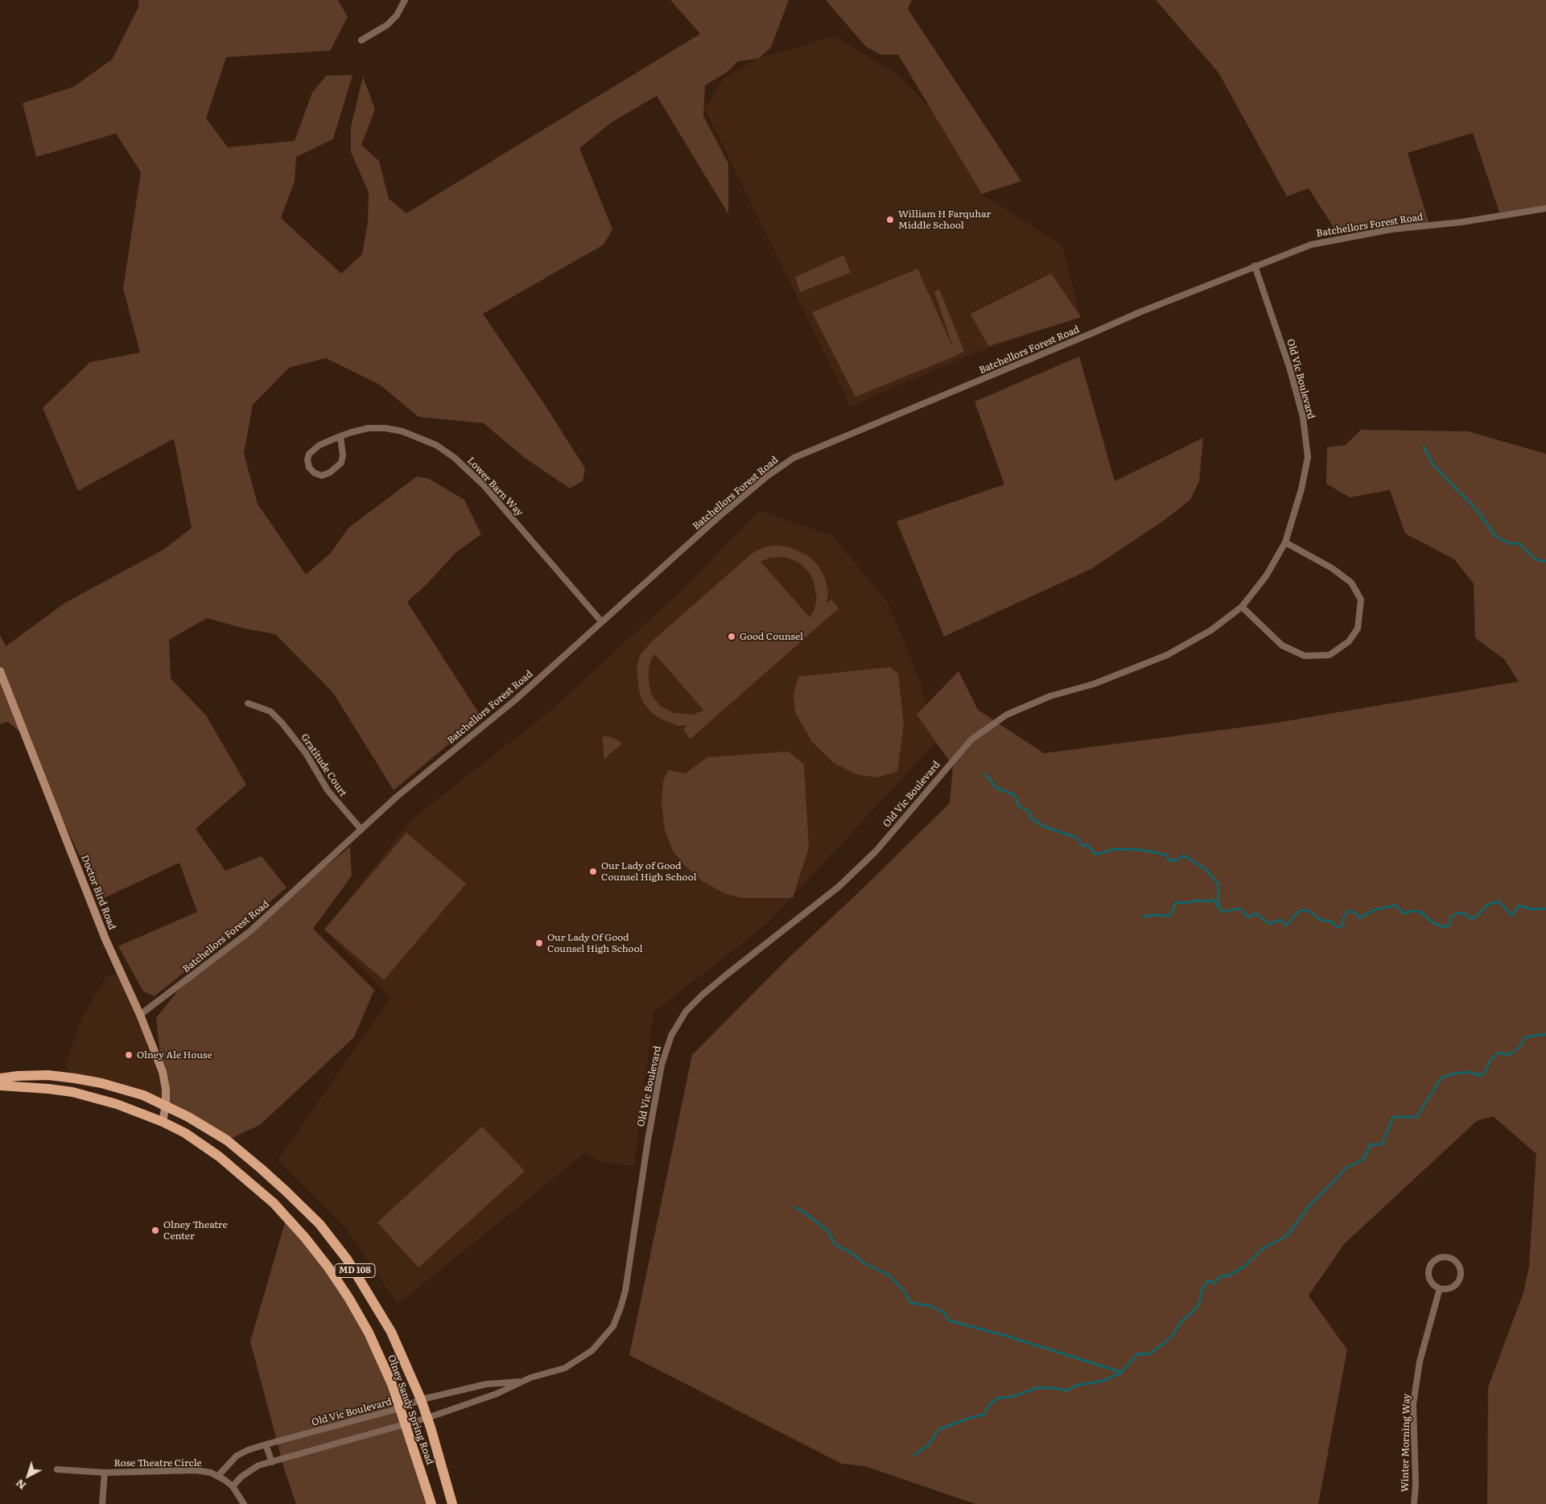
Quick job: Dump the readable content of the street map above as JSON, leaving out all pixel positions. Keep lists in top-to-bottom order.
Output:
{
  "streets": {
    "main road": ["Doctor Bird Road", "MD 108", "Olney Sandy Spring Road"],
    "street": [
      "Batchellors Forest Road",
      "Old Vic Boulevard",
      "Lower Barn Way",
      "Gratitude Court",
      "Winter Morning Way",
      "Rose Theatre Circle"
    ]
  },
  "crossings": [
    ["Batchellors Forest Road", "Old Vic Boulevard"],
    ["Batchellors Forest Road", "Lower Barn Way"],
    ["Batchellors Forest Road", "Gratitude Court"],
    ["Batchellors Forest Road", "Doctor Bird Road"],
    ["Old Vic Boulevard", "Olney Sandy Spring Road"],
    ["Old Vic Boulevard", "Rose Theatre Circle"],
    ["Doctor Bird Road", "Olney Sandy Spring Road"]
  ],
  "places": [
    "William H Farquhar Middle School",
    "Good Counsel",
    "Our Lady of Good Counsel High School",
    "Our Lady Of Good Counsel High School",
    "Olney Ale House",
    "Olney Theatre Center"
  ],
  "north": "bottom left"
}
